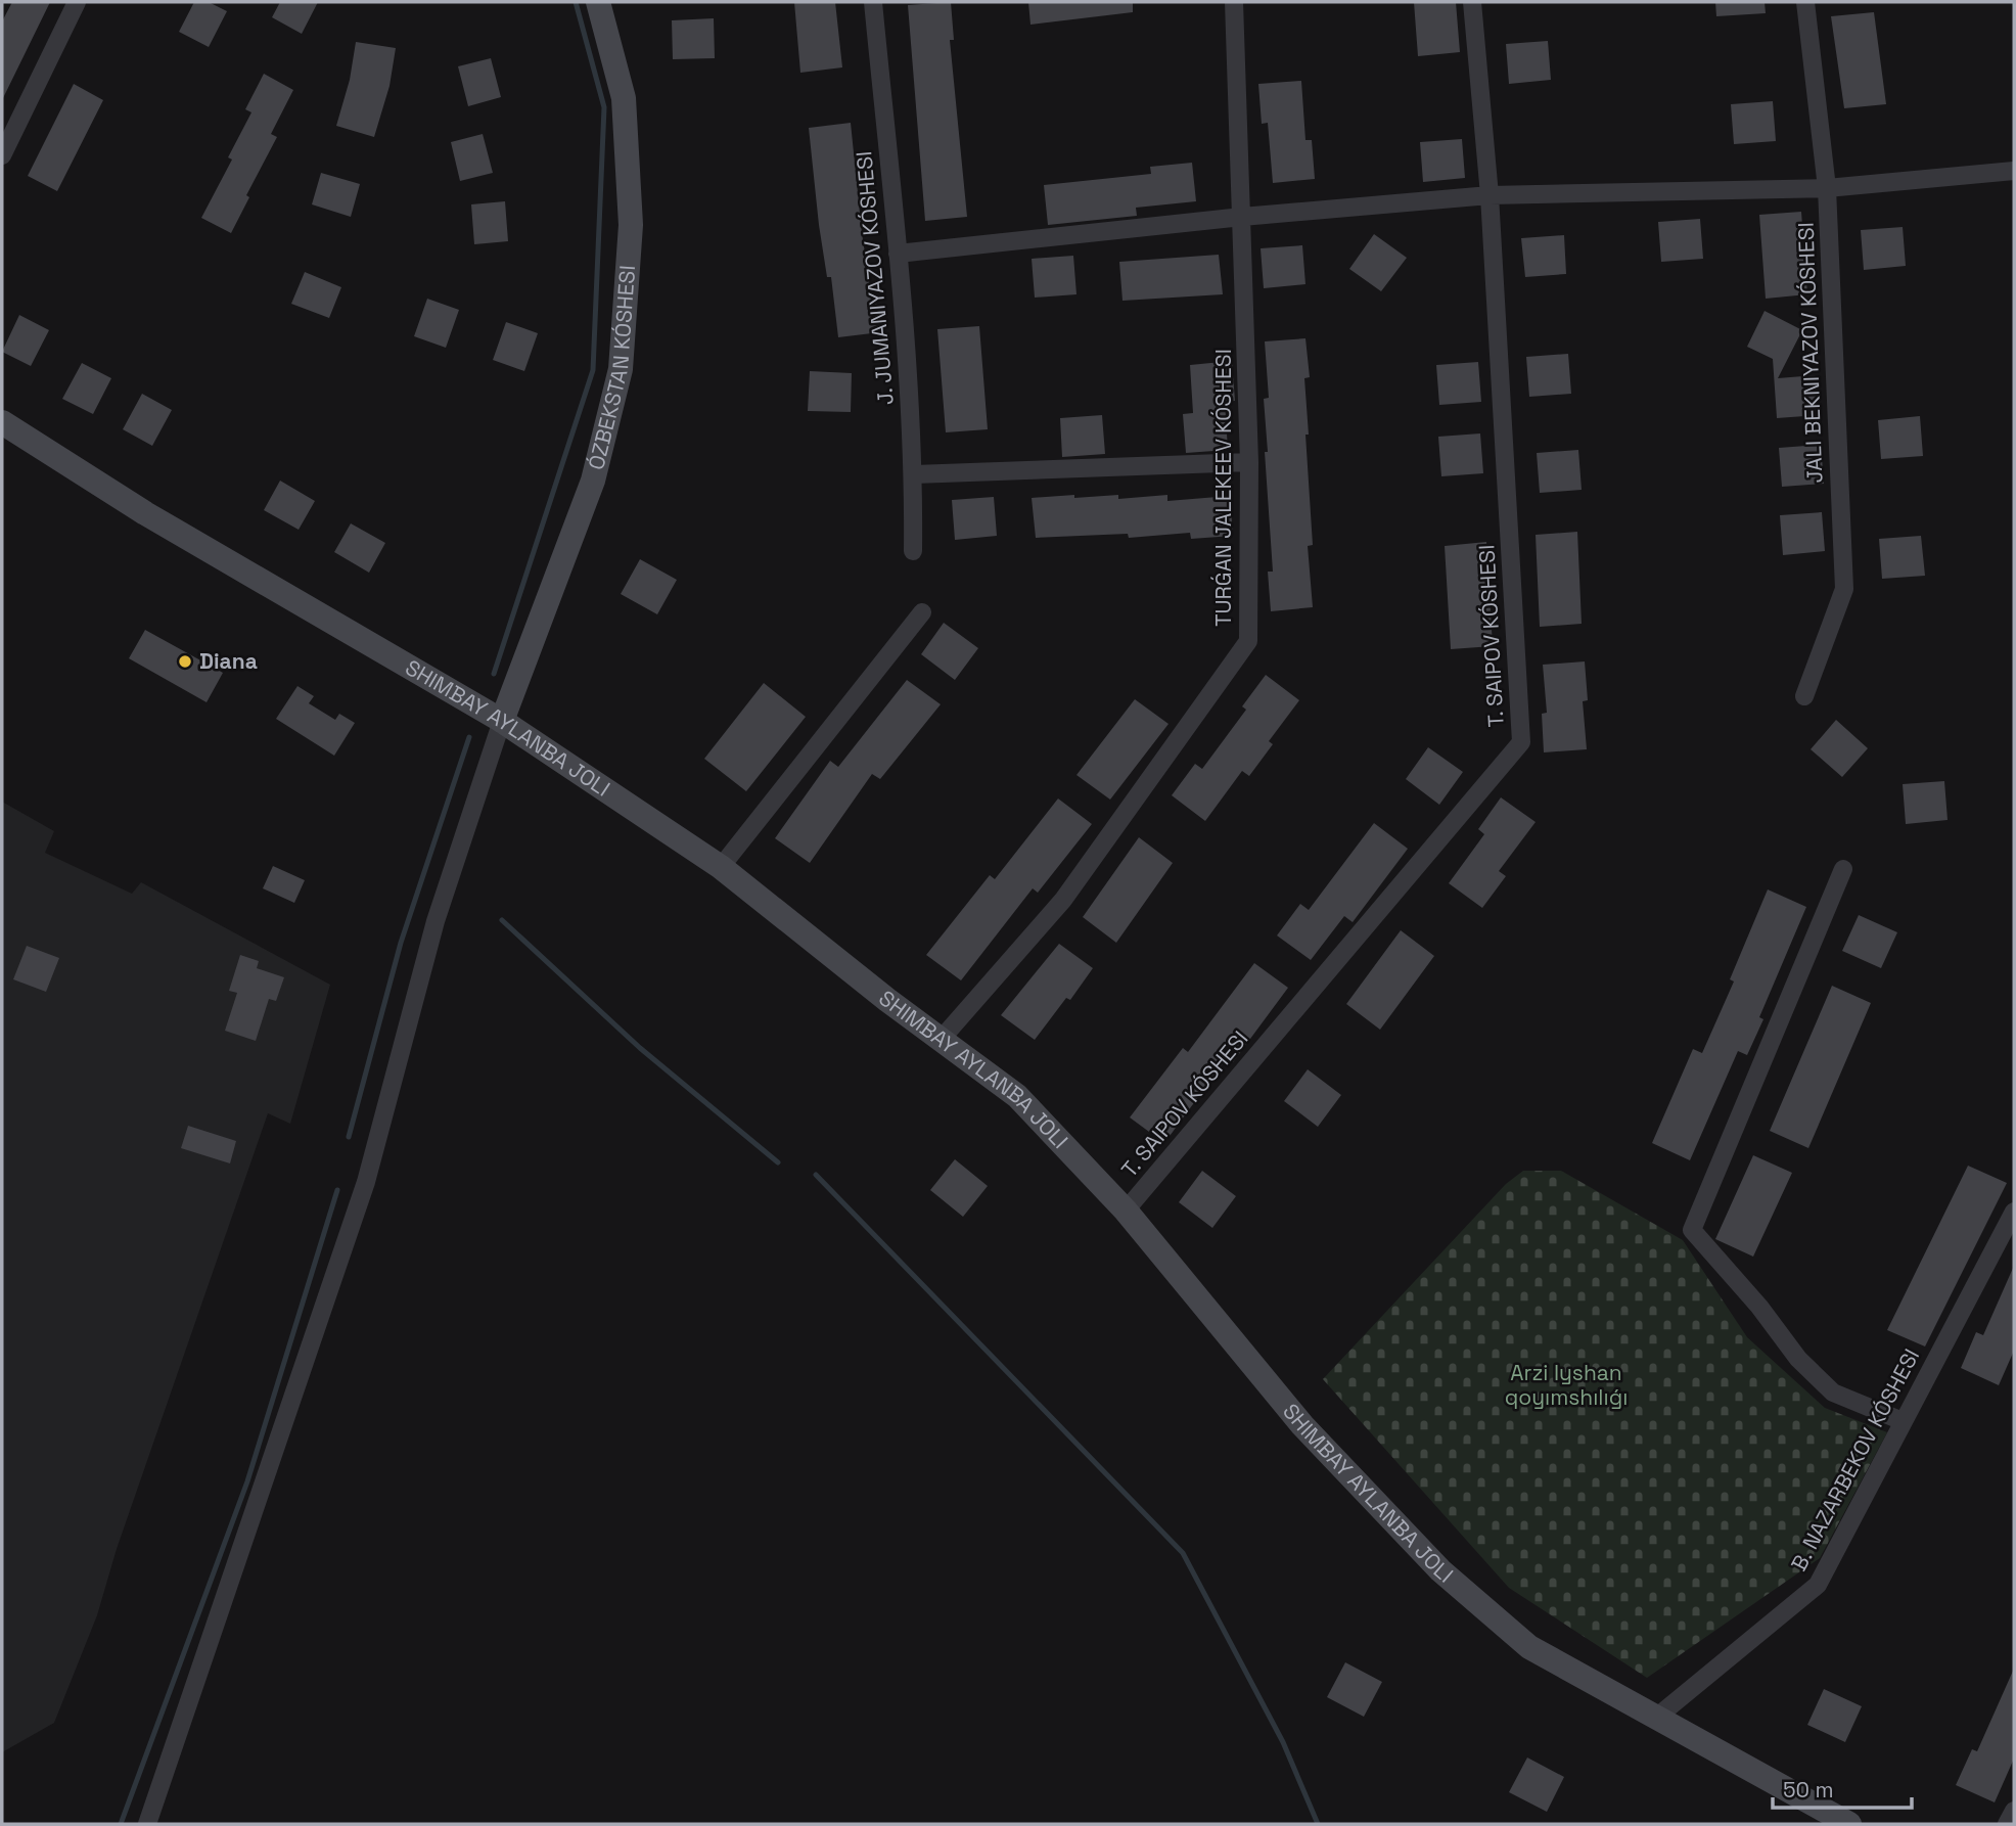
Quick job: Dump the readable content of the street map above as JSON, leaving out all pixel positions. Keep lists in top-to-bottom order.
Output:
{
  "streets": {
    "main road": ["ÓZBEKSTAN KÓSHESI"],
    "street": [
      "J. JUMANIYAZOV KÓSHESI",
      "JALI BEKNIYAZOV KÓSHESI",
      "TURǴAN JALEKEEV KÓSHESI",
      "T. SAIPOV KÓSHESI",
      "B. NAZARBEKOV KÓSHESI"
    ]
  },
  "parks": ["Arzi Iyshan qoyımshılıǵı"],
  "places": ["Diana"],
  "scale_bar": "50 m"
}
